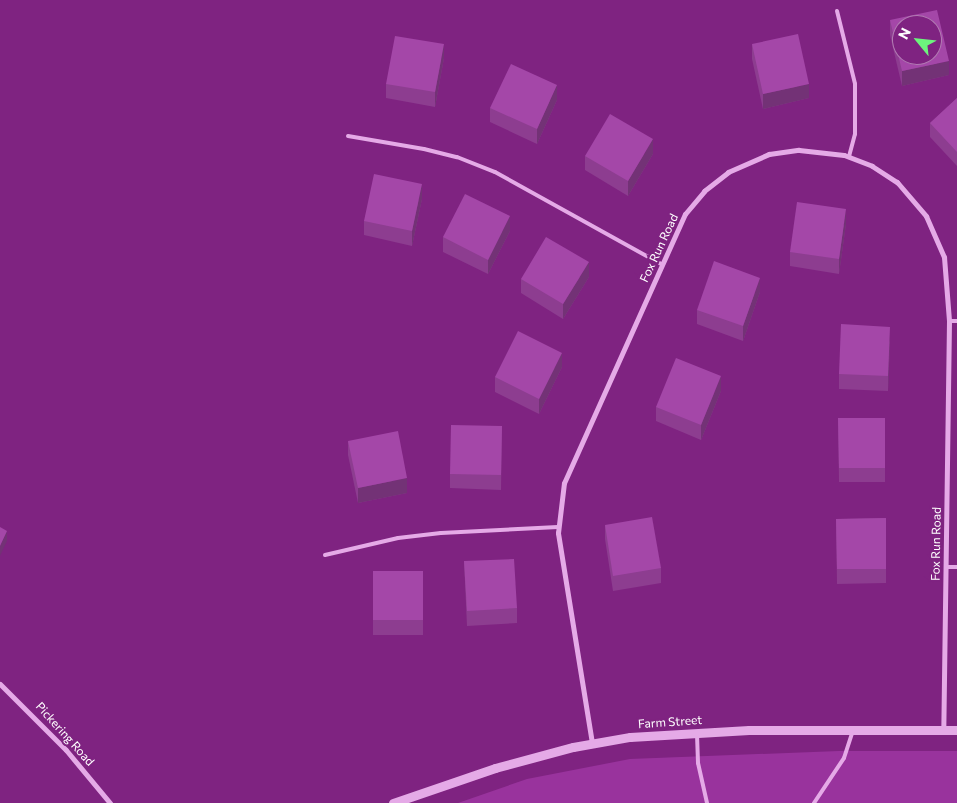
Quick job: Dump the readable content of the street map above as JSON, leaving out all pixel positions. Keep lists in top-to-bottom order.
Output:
{
  "streets": {
    "street": ["Fox Run Road", "Farm Street", "Pickering Road"]
  },
  "crossings": [
    ["Fox Run Road", "Farm Street"]
  ],
  "north": "top left"
}
